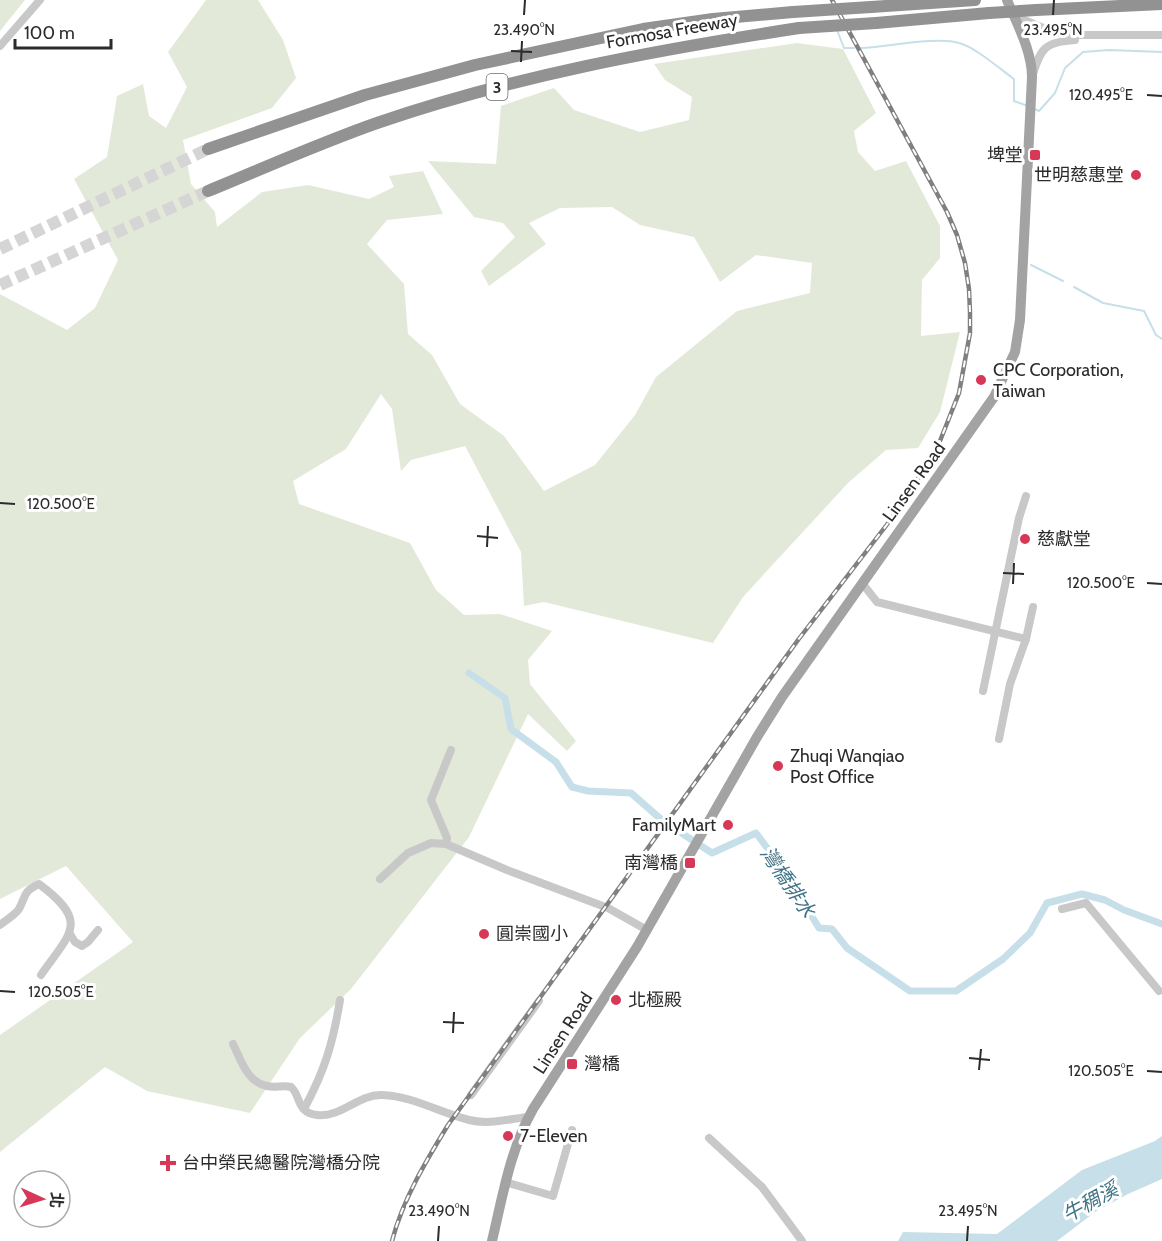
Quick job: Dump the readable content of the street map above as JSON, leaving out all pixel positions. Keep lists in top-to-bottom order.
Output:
{
  "streets": {
    "highway": ["Formosa Freeway", "3"],
    "main road": ["Linsen Road"]
  },
  "water": ["灣橋排水", "牛稠溪"],
  "places": {
    "transit": ["埤堂", "南灣橋", "灣橋"],
    "other": [
      "世明慈惠堂",
      "CPC Corporation, Taiwan",
      "慈獻堂",
      "Zhuqi Wanqiao Post Office",
      "FamilyMart",
      "圓崇國小",
      "北極殿",
      "7-Eleven"
    ],
    "health": ["台中榮民總醫院灣橋分院"]
  },
  "scale_bar": "100 m",
  "north": "right",
  "coordinates": [
    "23.490°N",
    "23.495°N",
    "120.495°E",
    "120.500°E",
    "120.505°E"
  ]
}
